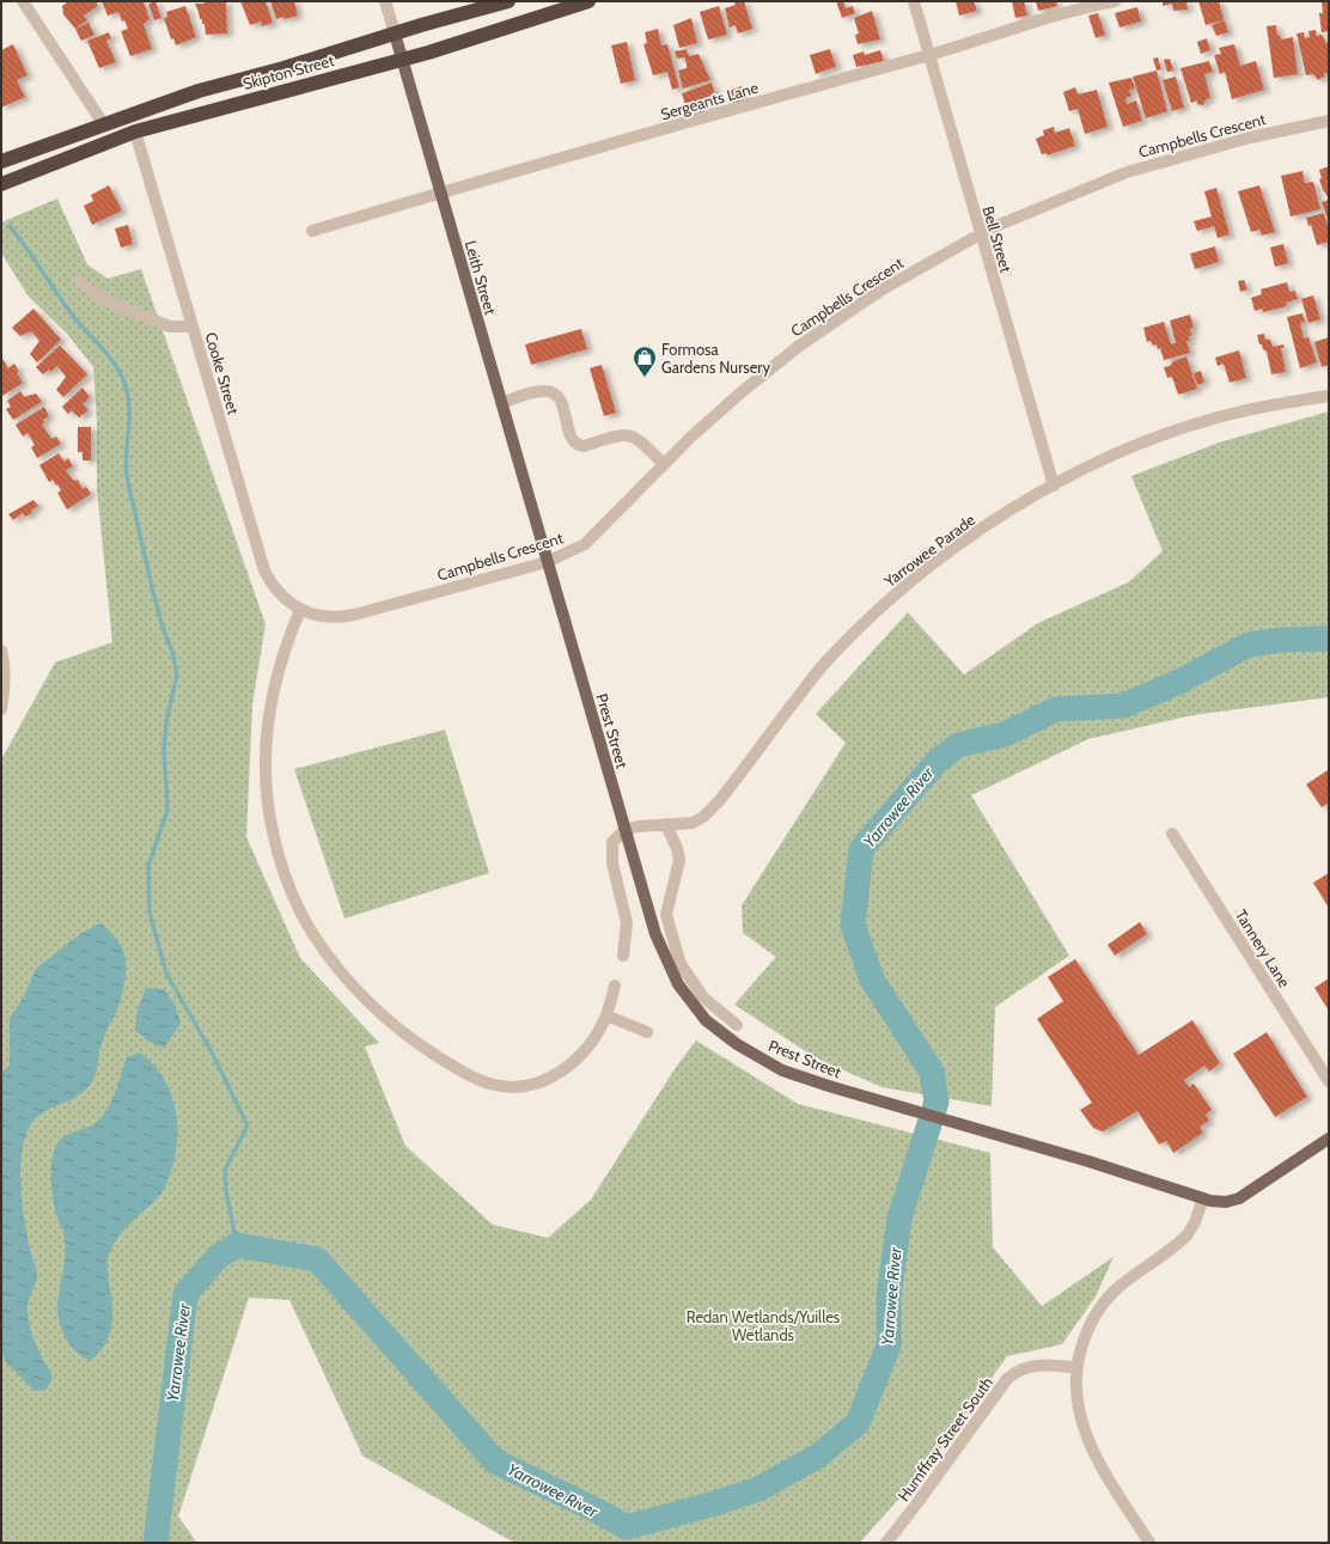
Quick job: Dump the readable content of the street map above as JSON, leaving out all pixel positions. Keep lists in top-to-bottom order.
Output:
{
  "streets": {
    "highway": ["Skipton Street"],
    "main road": ["Leith Street", "Prest Street"],
    "street": [
      "Sergeants Lane",
      "Campbells Crescent",
      "Bell Street",
      "Cooke Street",
      "Yarrowee Parade",
      "Tannery Lane",
      "Humffray Street South"
    ]
  },
  "crossings": [
    ["Skipton Street", "Leith Street"],
    ["Skipton Street", "Cooke Street"],
    ["Sergeants Lane", "Bell Street"],
    ["Sergeants Lane", "Leith Street"],
    ["Campbells Crescent", "Bell Street"],
    ["Campbells Crescent", "Leith Street"],
    ["Campbells Crescent", "Cooke Street"],
    ["Campbells Crescent", "Prest Street"],
    ["Bell Street", "Yarrowee Parade"],
    ["Leith Street", "Prest Street"],
    ["Yarrowee Parade", "Prest Street"]
  ],
  "water": ["Yarrowee River"],
  "parks": ["Redan Wetlands/Yuilles Wetlands"],
  "places": {
    "shop": ["Formosa Gardens Nursery"]
  }
}
